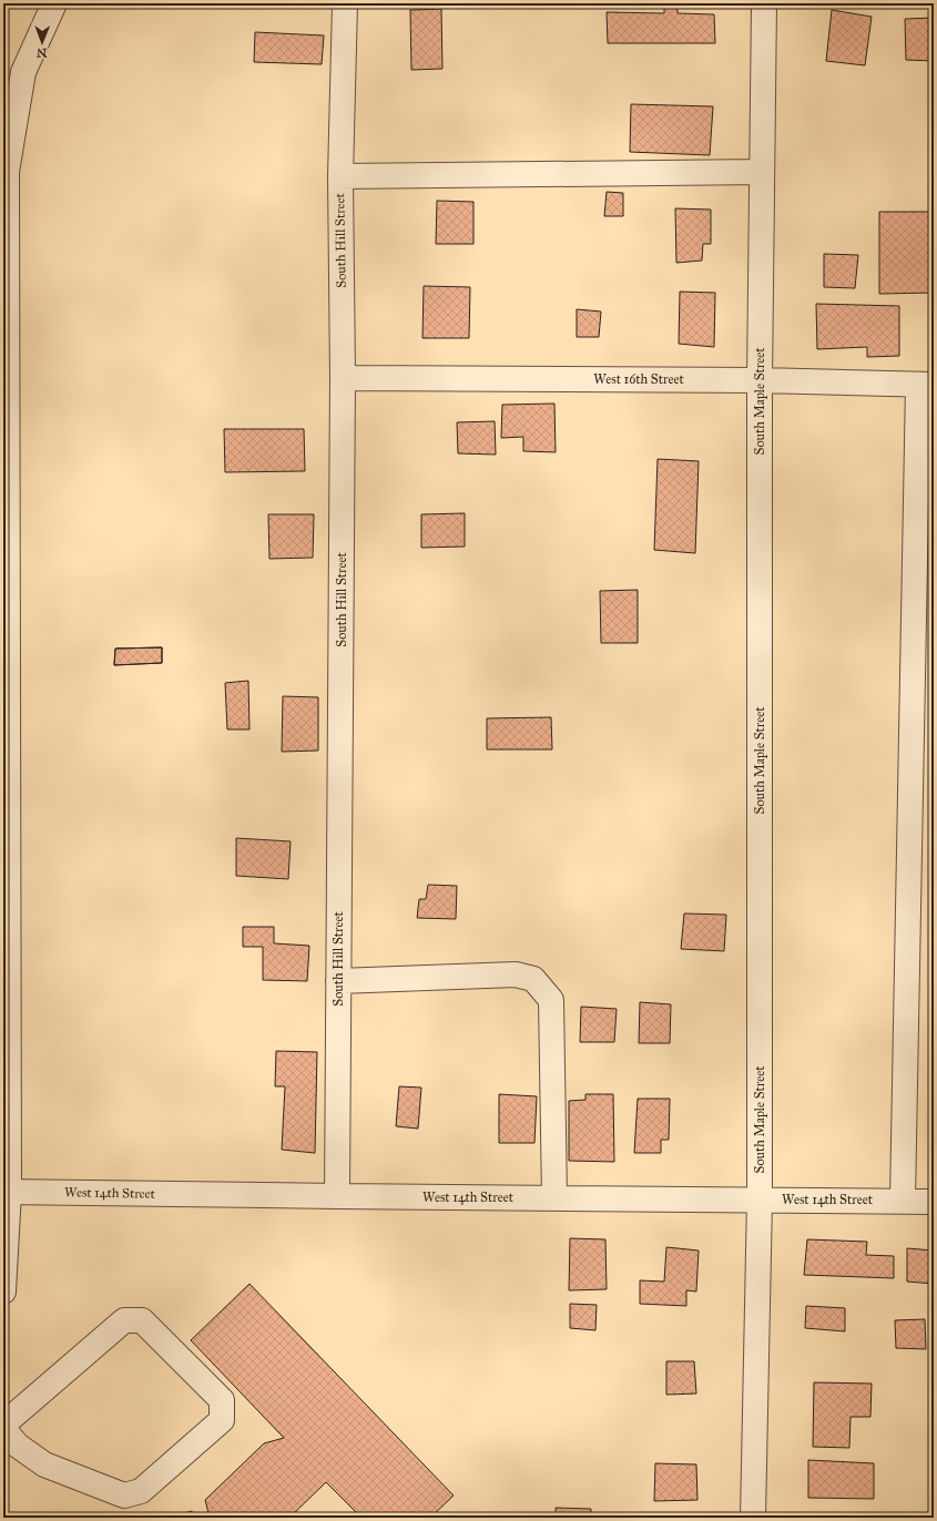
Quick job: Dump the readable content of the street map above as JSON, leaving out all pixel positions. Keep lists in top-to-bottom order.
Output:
{
  "streets": {
    "street": [
      "South Hill Street",
      "West 16th Street",
      "South Maple Street",
      "West 14th Street"
    ]
  },
  "crossings": [
    ["South Hill Street", "West 16th Street"],
    ["South Hill Street", "West 14th Street"],
    ["West 16th Street", "South Maple Street"],
    ["South Maple Street", "West 14th Street"]
  ],
  "north": "bottom"
}
